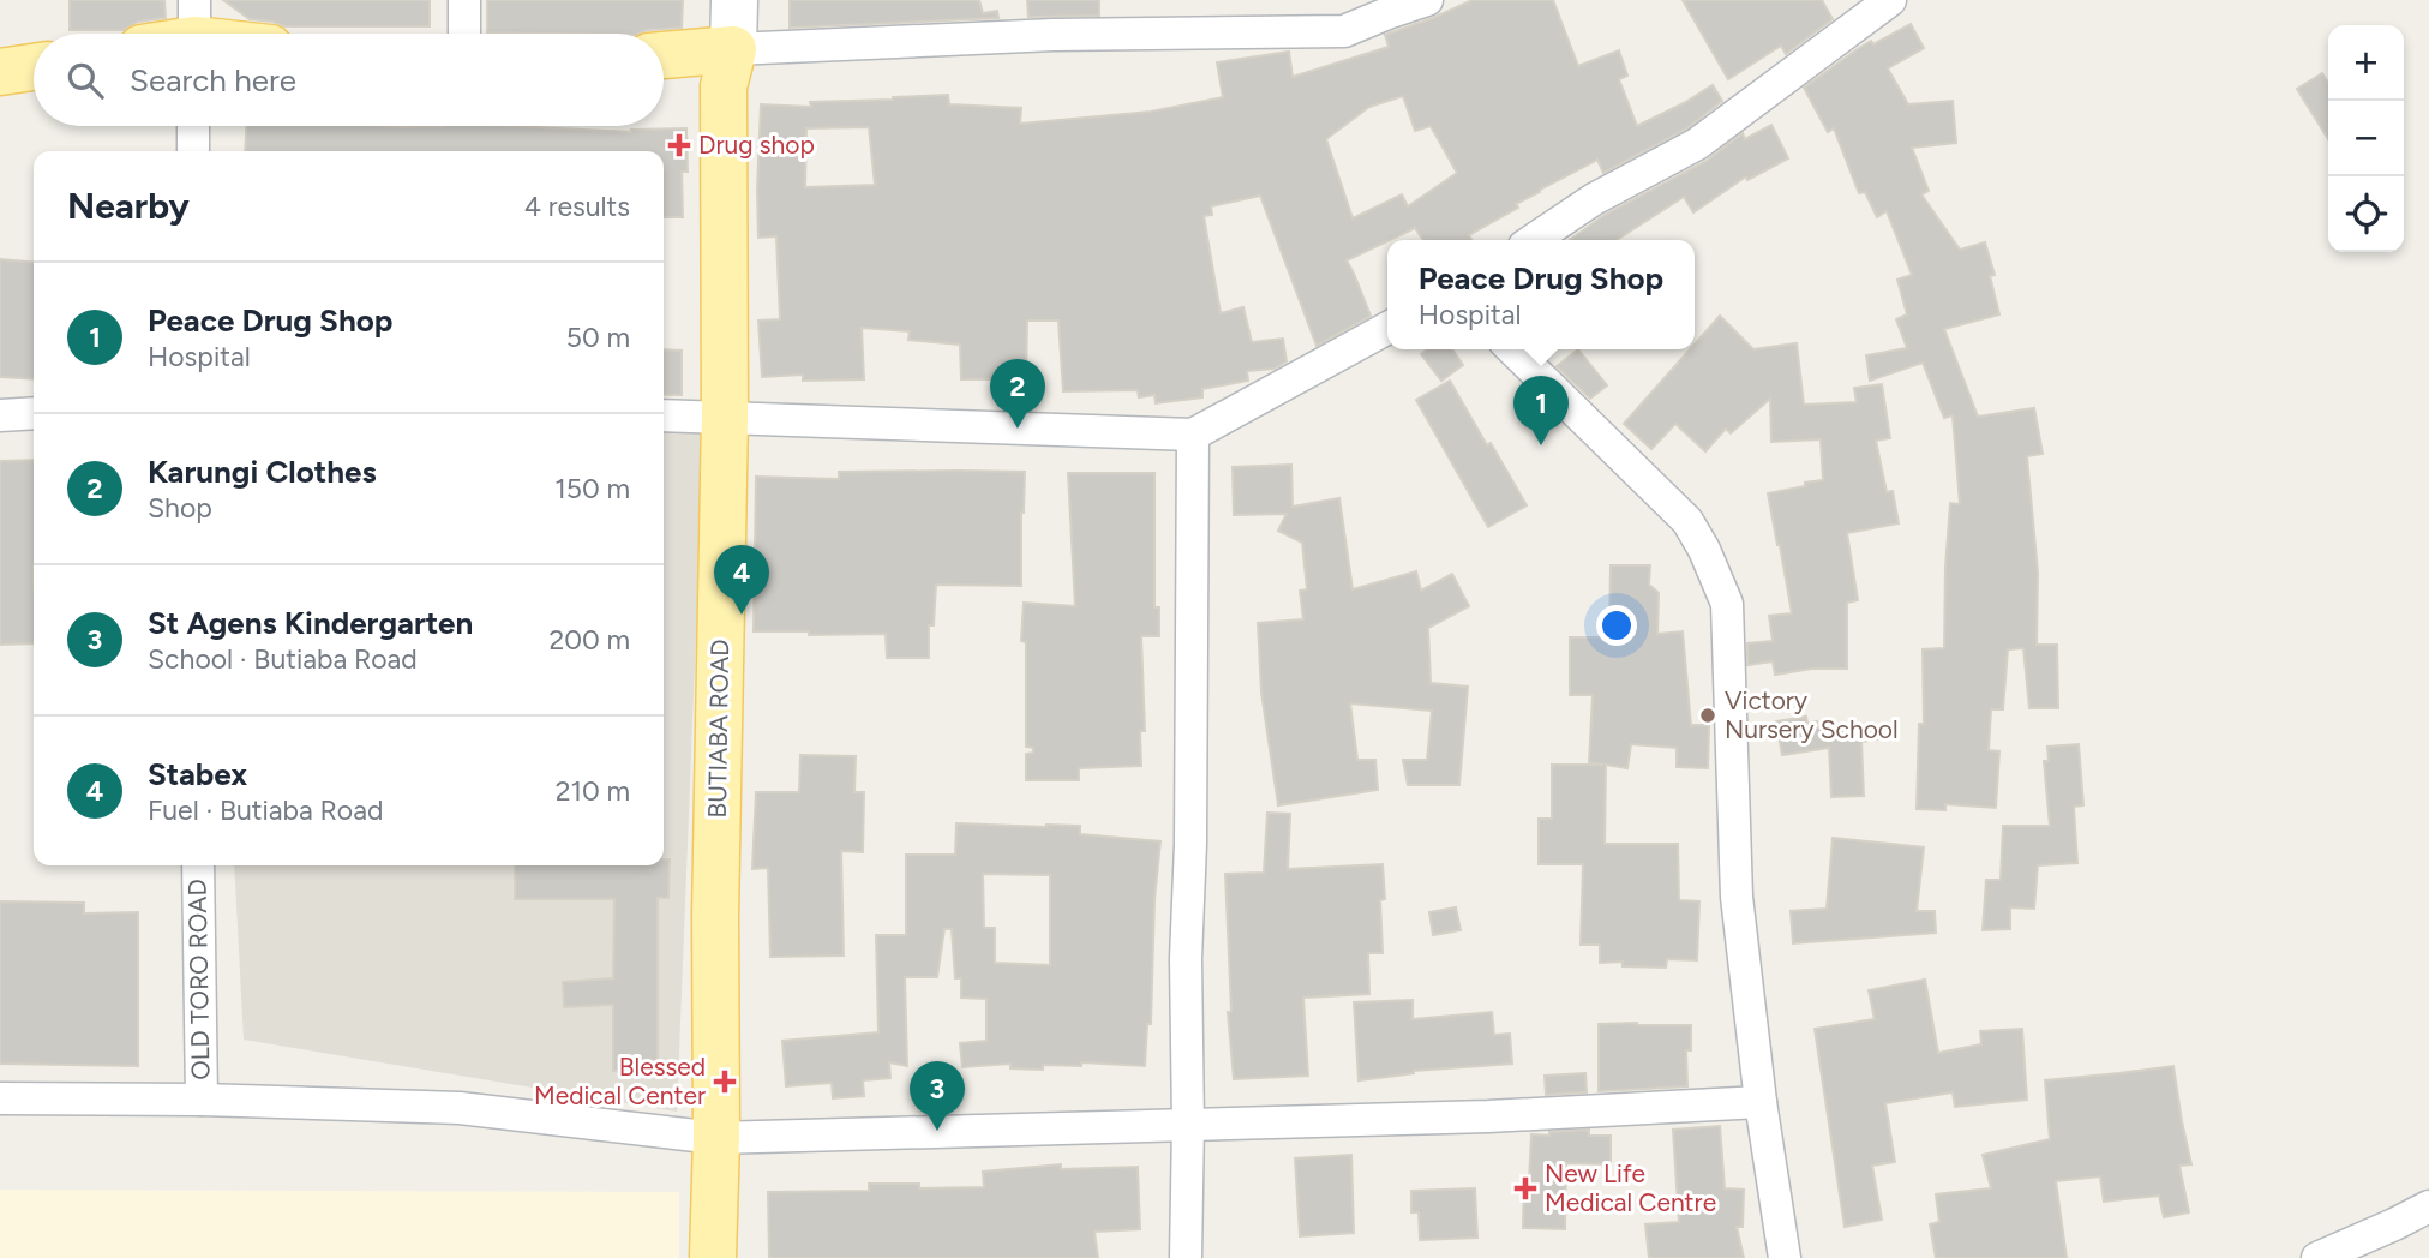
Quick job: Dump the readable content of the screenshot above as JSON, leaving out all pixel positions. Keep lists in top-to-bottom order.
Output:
{
  "streets": {
    "main road": ["BUTIABA ROAD"],
    "street": ["OLD TORO ROAD"]
  },
  "places": {
    "health": ["Drug shop", "Blessed Medical Center", "New Life Medical Centre"],
    "other": ["Victory Nursery School"]
  },
  "page": {
    "map_buttons": ["+", "−"],
    "search": "Search here",
    "heading": ["Nearby", "4 results"],
    "popup": ["Peace Drug Shop", "Hospital"],
    "list": [
      {
        "mark": "1",
        "name": "Peace Drug Shop",
        "note": "Hospital",
        "value": "50 m"
      },
      {
        "mark": "2",
        "name": "Karungi Clothes",
        "note": "Shop",
        "value": "150 m"
      },
      {
        "mark": "3",
        "name": "St Agens Kindergarten",
        "note": "School · Butiaba Road",
        "value": "200 m"
      },
      {
        "mark": "4",
        "name": "Stabex",
        "note": "Fuel · Butiaba Road",
        "value": "210 m"
      }
    ],
    "pins": [
      "2",
      "1",
      "4",
      "3"
    ]
  }
}
